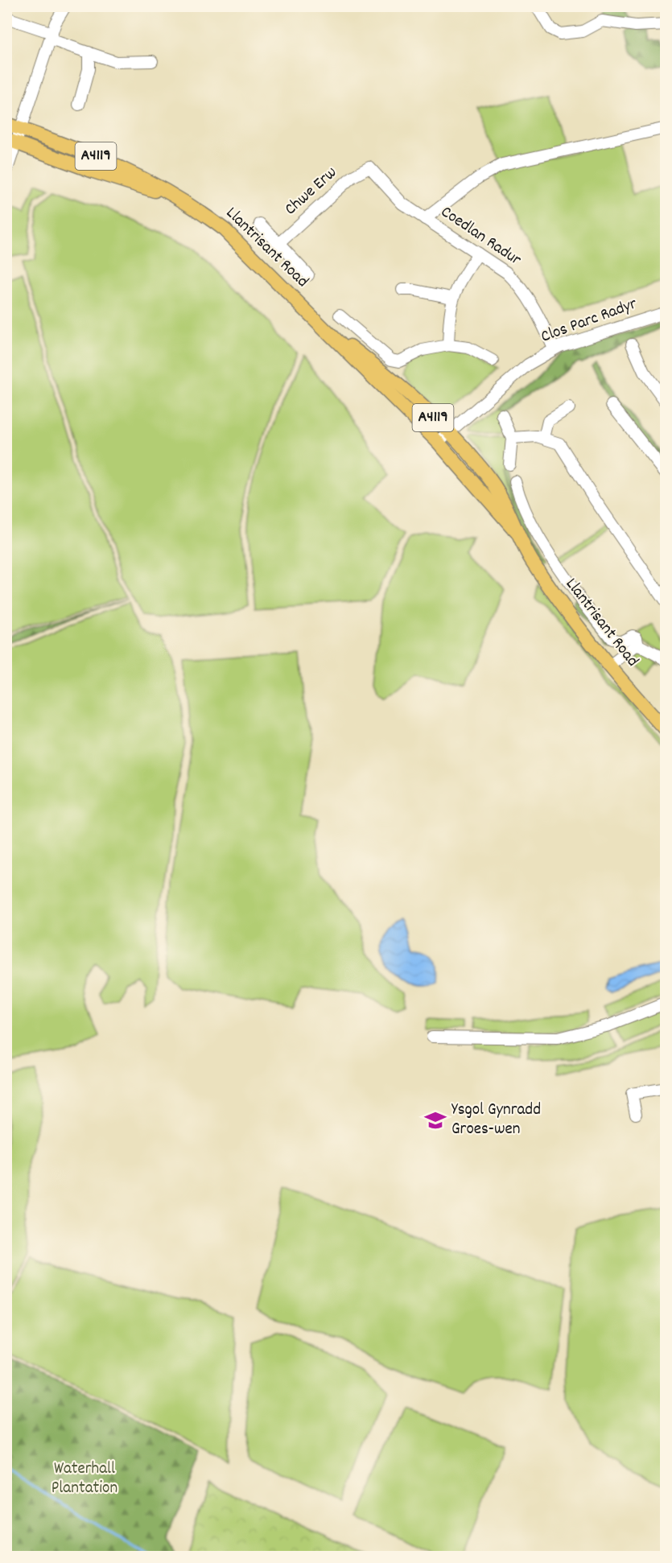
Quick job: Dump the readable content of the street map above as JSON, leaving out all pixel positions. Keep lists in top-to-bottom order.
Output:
{
  "streets": {
    "main road": ["A4119", "Llantrisant Road"],
    "street": ["Chwe Erw", "Coedlan Radur", "Clos Parc Radyr"]
  },
  "crossings": [
    ["Chwe Erw", "Coedlan Radur"],
    ["Coedlan Radur", "Clos Parc Radyr"],
    ["Llantrisant Road", "Clos Parc Radyr"]
  ],
  "parks": ["Waterhall Plantation"],
  "places": {
    "school or university": ["Ysgol Gynradd Groes-wen"]
  }
}
